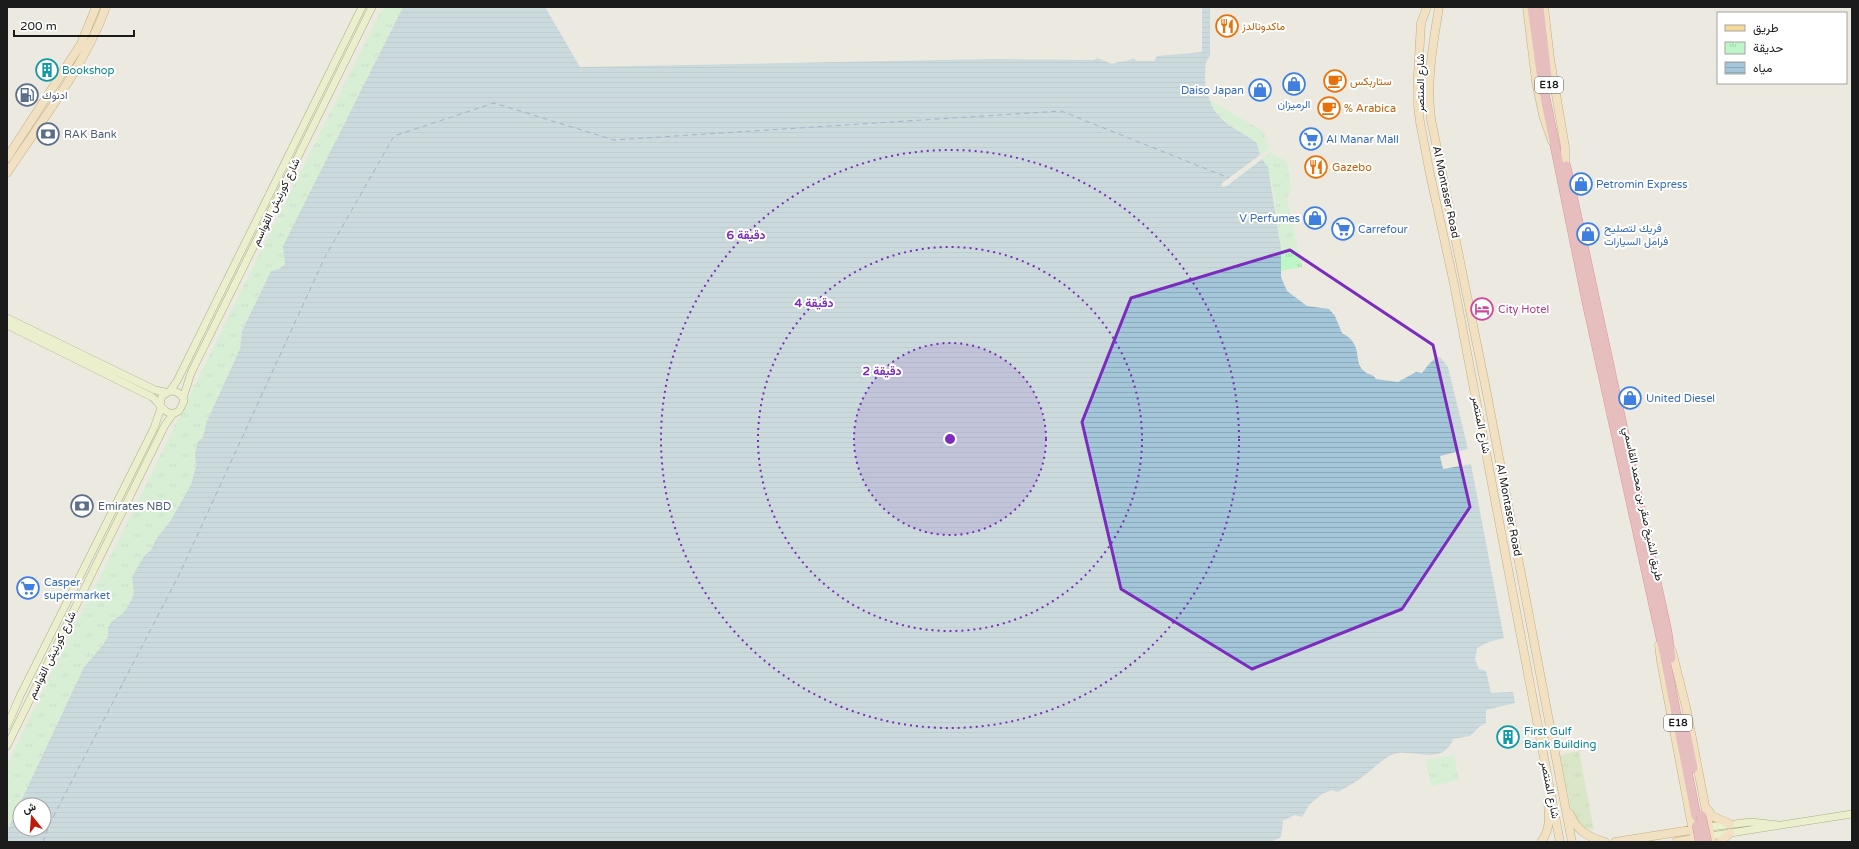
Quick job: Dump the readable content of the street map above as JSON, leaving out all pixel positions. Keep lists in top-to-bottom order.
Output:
{
  "streets": {
    "highway": ["E18", "طريق الشيخ صقر بن محمد القاسمي"],
    "main road": ["شارع المنتصر", "Al Montaser Road", "شارع كورنيش القواسم"]
  },
  "crossings": [
    ["شارع المنتصر", "Al Montaser Road"]
  ],
  "places": {
    "restaurant": ["ماكدونالدز", "Gazebo"],
    "building": ["Bookshop", "First Gulf Bank Building"],
    "cafe": ["ستاربكس", "% Arabica"],
    "shop": [
      "الرميزان",
      "Daiso Japan",
      "Petromin Express",
      "V Perfumes",
      "فريك لتصليح فرامل السيارات",
      "United Diesel"
    ],
    "fuel station": ["ادنوك"],
    "bank": ["RAK Bank", "Emirates NBD"],
    "supermarket": ["Al Manar Mall", "Carrefour", "Casper supermarket"],
    "hotel": ["City Hotel"]
  },
  "legend": ["طريق", "حديقة", "مياه"],
  "scale_bar": "200 m",
  "north": "top",
  "rings": ["6 دقيقة", "4 دقيقة", "2 دقيقة"]
}
